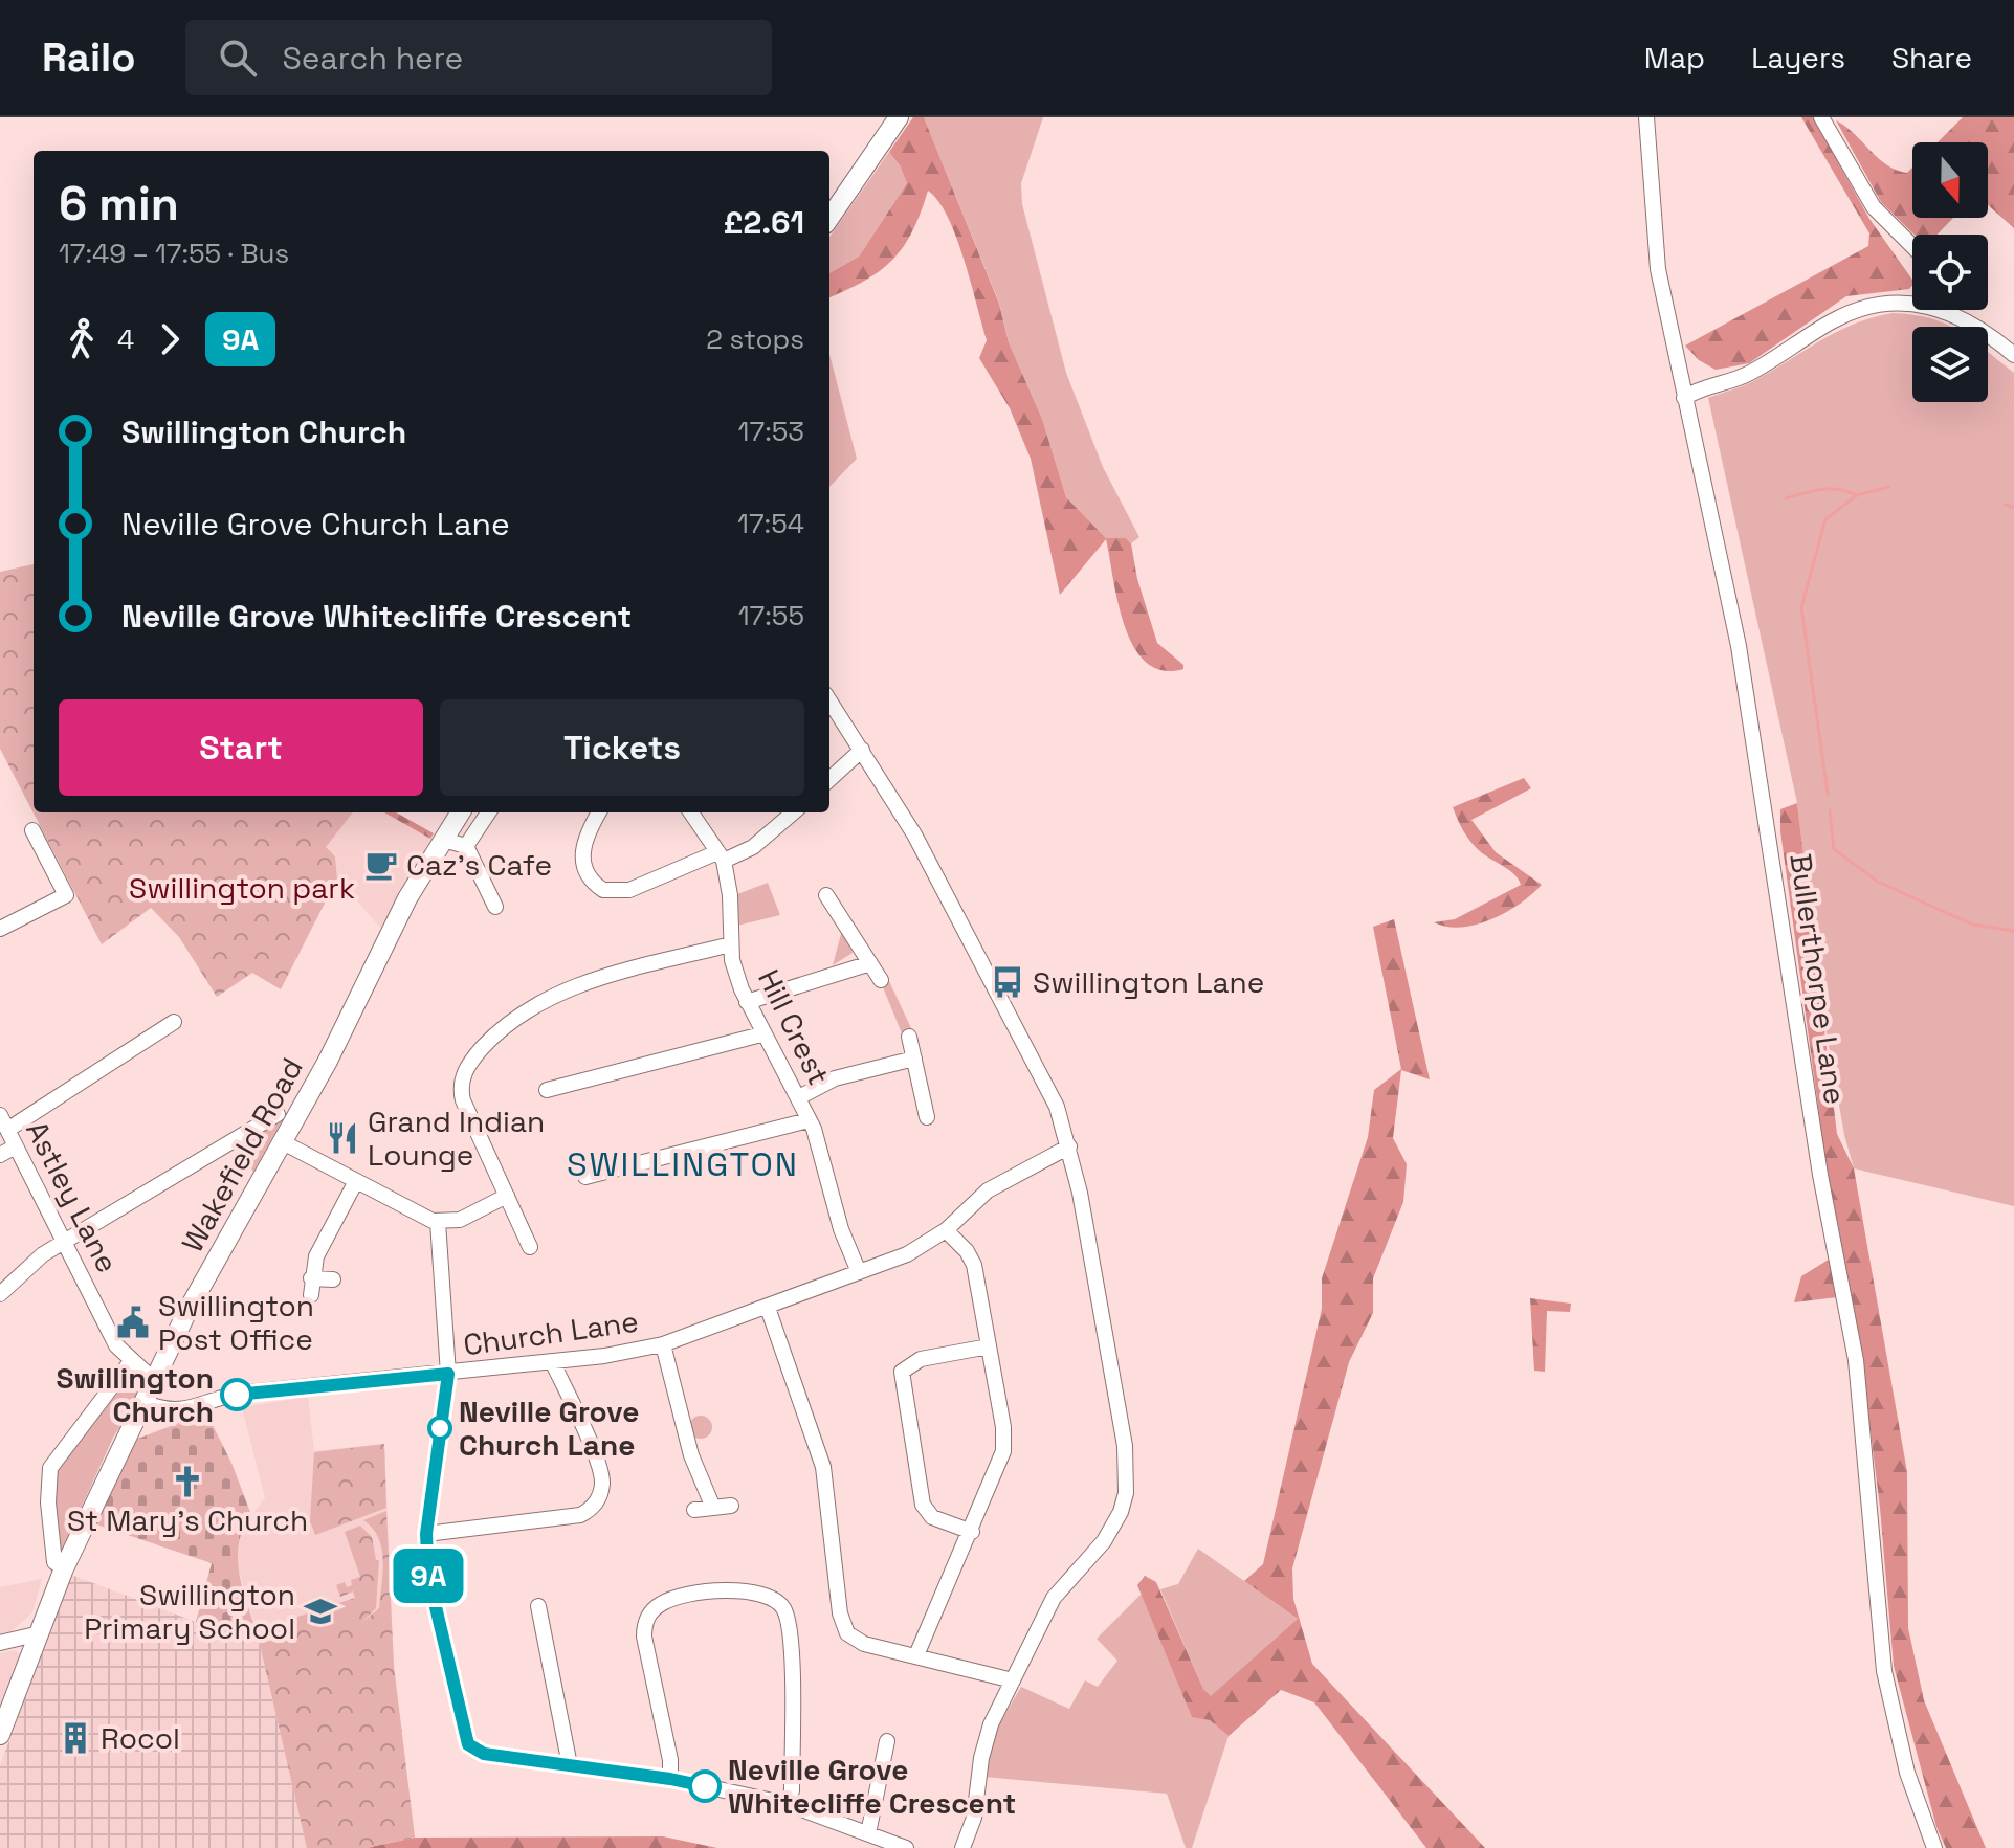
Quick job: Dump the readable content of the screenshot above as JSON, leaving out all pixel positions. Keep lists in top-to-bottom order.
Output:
{
  "streets": {
    "main road": ["Wakefield Road"],
    "street": [
      "Bullerthorpe Lane",
      "Hill Crest",
      "Astley Lane",
      "Church Lane"
    ]
  },
  "crossings": [
    ["Hill Crest", "Church Lane"],
    ["Wakefield Road", "Astley Lane"],
    ["Wakefield Road", "Church Lane"]
  ],
  "districts": ["SWILLINGTON"],
  "parks": ["Swillington park"],
  "places": {
    "cafe": ["Caz's Cafe"],
    "bus stop": ["Swillington Lane"],
    "restaurant": ["Grand Indian Lounge"],
    "public building": ["Swillington Post Office"],
    "other": ["Swillington Church", "Neville Grove Church Lane", "Neville Grove Whitecliffe Crescent"],
    "church": ["St Mary's Church"],
    "school or university": ["Swillington Primary School"],
    "building": ["Rocol"]
  },
  "lines": ["bus line 9A"],
  "north": "bottom",
  "page": {
    "header": "Railo",
    "search": "Search here",
    "nav": ["Map", "Layers", "Share"],
    "on_map": "9A",
    "heading": ["6 min", "17:49 – 17:55 · Bus", "£2.61"],
    "legs": ["4", "9A", "2 stops"],
    "list": [
      {
        "name": "Swillington Church",
        "value": "17:53"
      },
      {
        "name": "Neville Grove Church Lane",
        "value": "17:54"
      },
      {
        "name": "Neville Grove Whitecliffe Crescent",
        "value": "17:55"
      }
    ],
    "buttons": ["Start", "Tickets"]
  }
}
